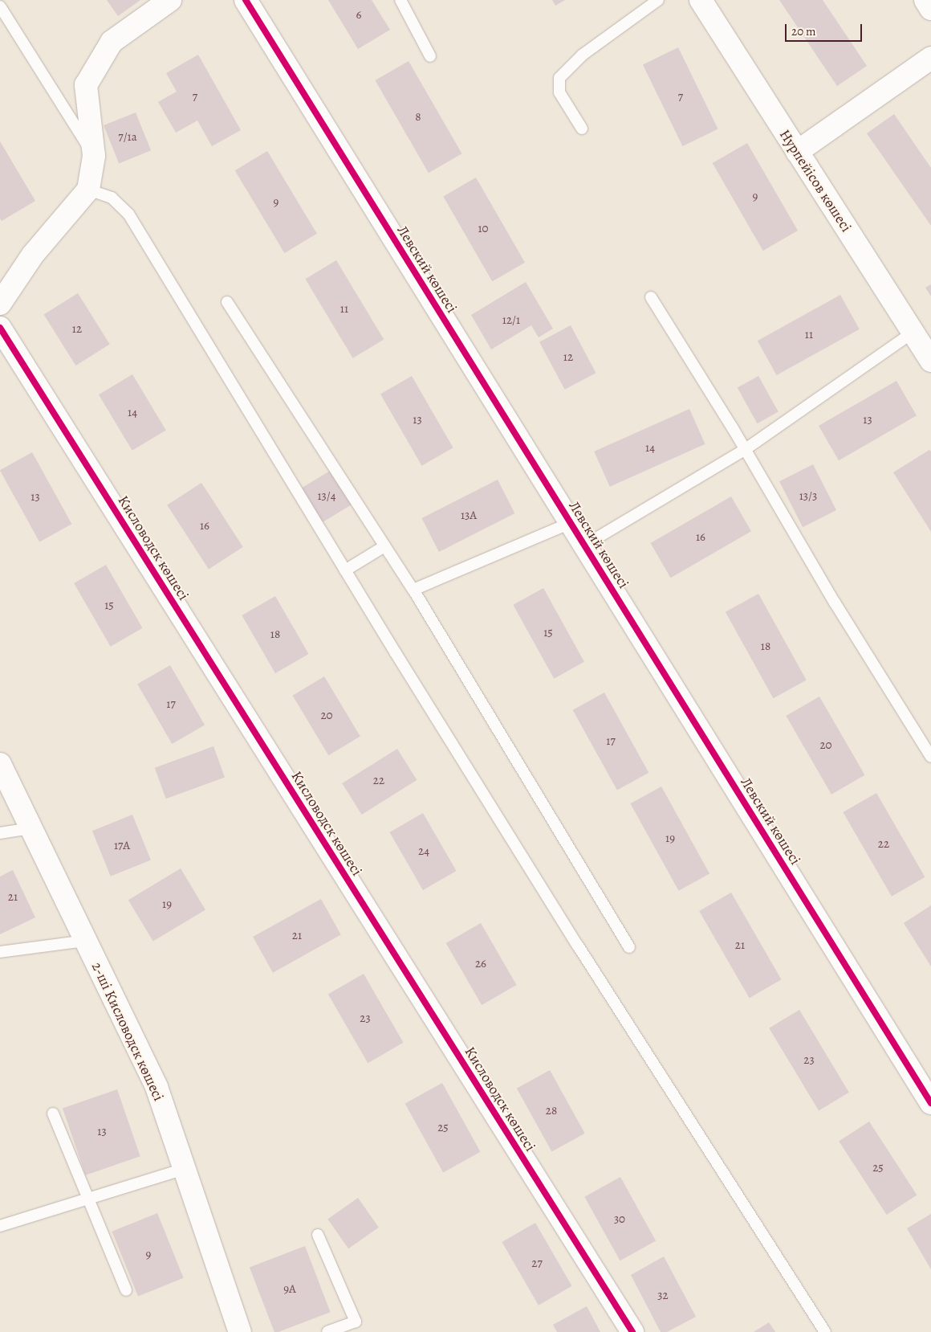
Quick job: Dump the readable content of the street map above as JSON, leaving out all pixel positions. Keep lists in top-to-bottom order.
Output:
{
  "streets": {
    "street": [
      "Нурпейісов көшесі",
      "Левский көшесі",
      "Кисловодск көшесі",
      "2-ші Кисловодск көшесі"
    ]
  },
  "house_numbers": [
    "6",
    "7",
    "7",
    "8",
    "7/1а",
    "9",
    "9",
    "10",
    "11",
    "12/1",
    "12",
    "11",
    "12",
    "14",
    "13",
    "13",
    "14",
    "13/4",
    "13/3",
    "13",
    "13А",
    "16",
    "16",
    "15",
    "15",
    "18",
    "18",
    "17",
    "20",
    "17",
    "20",
    "22",
    "19",
    "22",
    "17А",
    "24",
    "21",
    "19",
    "21",
    "21",
    "26",
    "23",
    "23",
    "28",
    "25",
    "13",
    "25",
    "30",
    "9",
    "27",
    "9А",
    "32"
  ],
  "scale_bar": "20 m"
}
